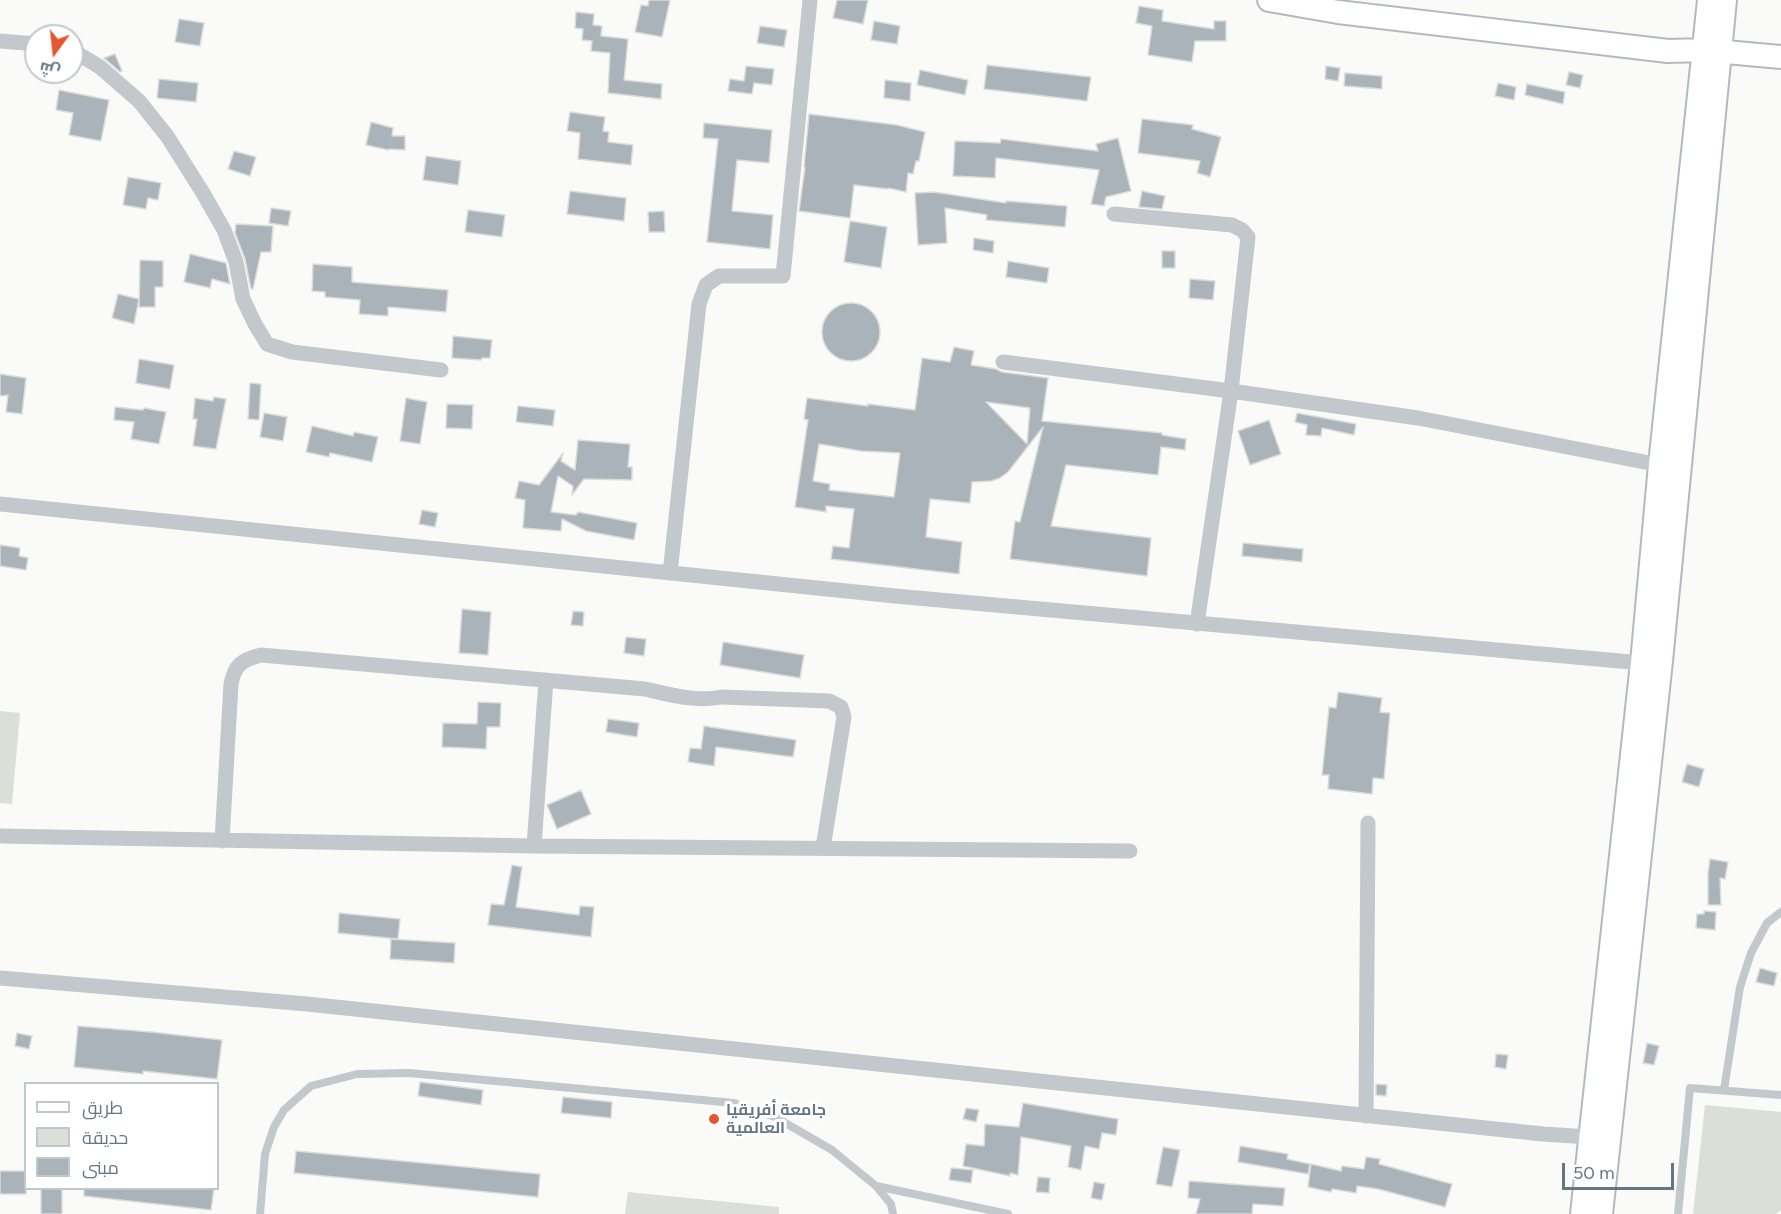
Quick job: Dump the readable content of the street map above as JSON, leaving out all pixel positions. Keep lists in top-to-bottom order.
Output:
{
  "places": ["جامعة أفريقيا العالمية"],
  "legend": ["طريق", "حديقة", "مبنى"],
  "scale_bar": "50 m",
  "north": "bottom"
}
